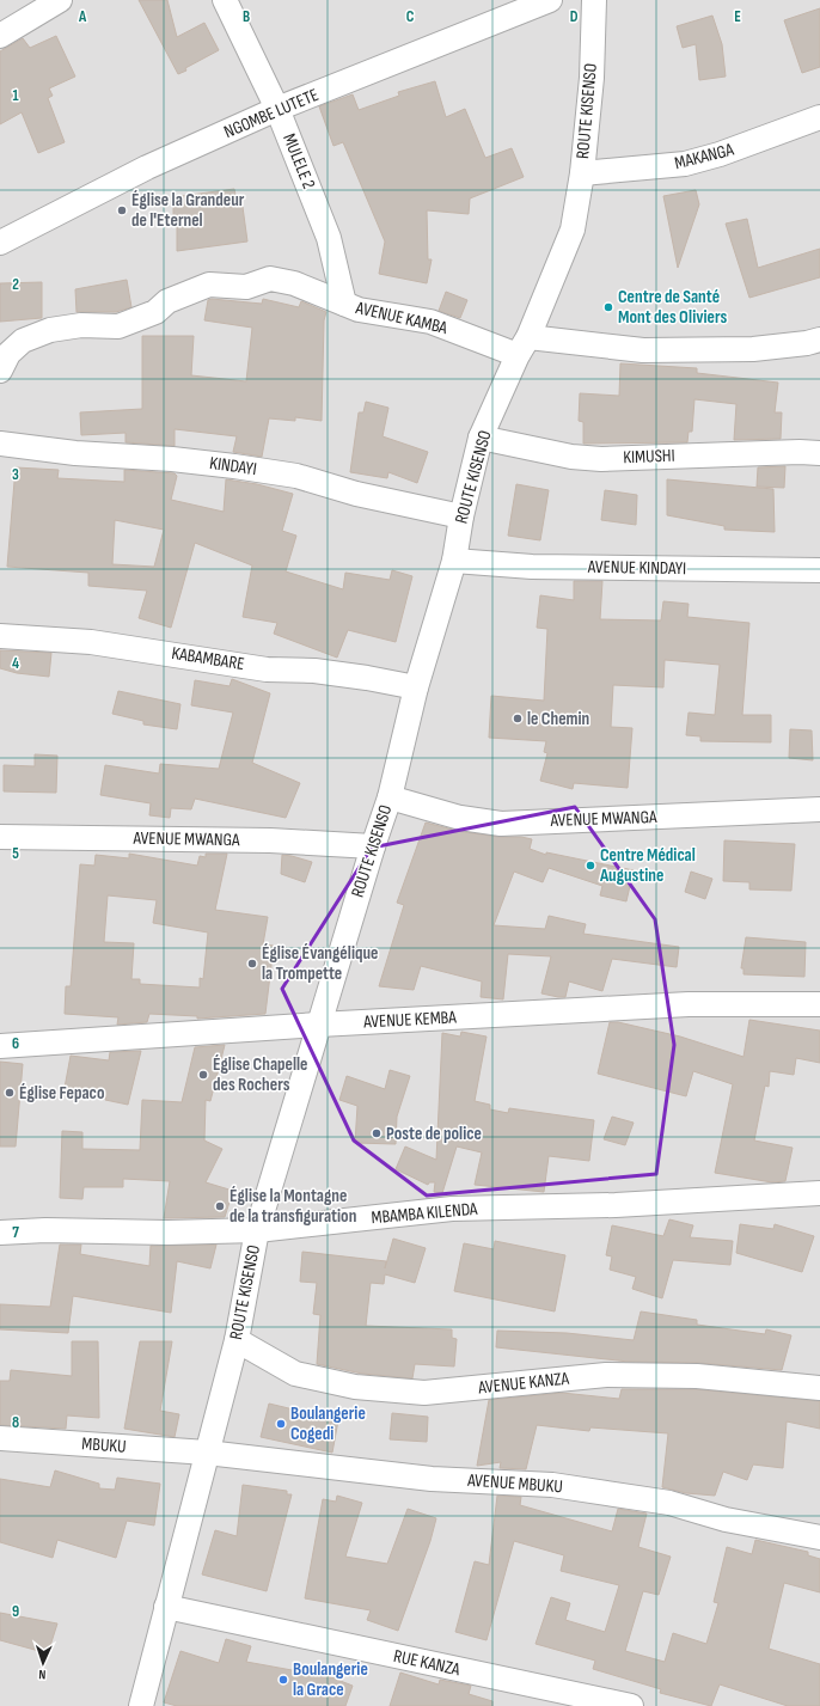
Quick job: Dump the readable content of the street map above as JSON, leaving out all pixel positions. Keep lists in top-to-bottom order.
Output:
{
  "streets": {
    "street": [
      "ROUTE KISENSO",
      "NGOMBE LUTETE",
      "MAKANGA",
      "MULELE 2",
      "AVENUE KAMBA",
      "KIMUSHI",
      "KINDAYI",
      "AVENUE KINDAYI",
      "KABAMBARE",
      "AVENUE MWANGA",
      "AVENUE KEMBA",
      "MBAMBA KILENDA",
      "AVENUE KANZA",
      "MBUKU",
      "AVENUE MBUKU",
      "RUE KANZA"
    ]
  },
  "crossings": [
    ["ROUTE KISENSO", "MAKANGA"],
    ["ROUTE KISENSO", "AVENUE KAMBA"],
    ["ROUTE KISENSO", "KIMUSHI"],
    ["ROUTE KISENSO", "KINDAYI"],
    ["ROUTE KISENSO", "AVENUE KINDAYI"],
    ["ROUTE KISENSO", "KABAMBARE"],
    ["ROUTE KISENSO", "AVENUE MWANGA"],
    ["ROUTE KISENSO", "AVENUE KEMBA"],
    ["ROUTE KISENSO", "MBAMBA KILENDA"],
    ["ROUTE KISENSO", "AVENUE KANZA"],
    ["ROUTE KISENSO", "MBUKU"],
    ["ROUTE KISENSO", "AVENUE MBUKU"],
    ["ROUTE KISENSO", "RUE KANZA"],
    ["NGOMBE LUTETE", "MULELE 2"],
    ["MULELE 2", "AVENUE KAMBA"],
    ["MBUKU", "AVENUE MBUKU"]
  ],
  "places": [
    "Église la Grandeur de l'Eternel",
    "Centre de Santé Mont des Oliviers",
    "le Chemin",
    "Centre Médical Augustine",
    "Église Évangélique la Trompette",
    "Église Chapelle des Rochers",
    "Église Fepaco",
    "Poste de police",
    "Église la Montagne de la transfiguration",
    "Boulangerie Cogedi",
    "Boulangerie la Grace"
  ],
  "north": "bottom",
  "grid": {
    "columns": [
      "A",
      "B",
      "C",
      "D",
      "E"
    ],
    "rows": [
      "1",
      "2",
      "3",
      "4",
      "5",
      "6",
      "7",
      "8",
      "9"
    ]
  }
}
